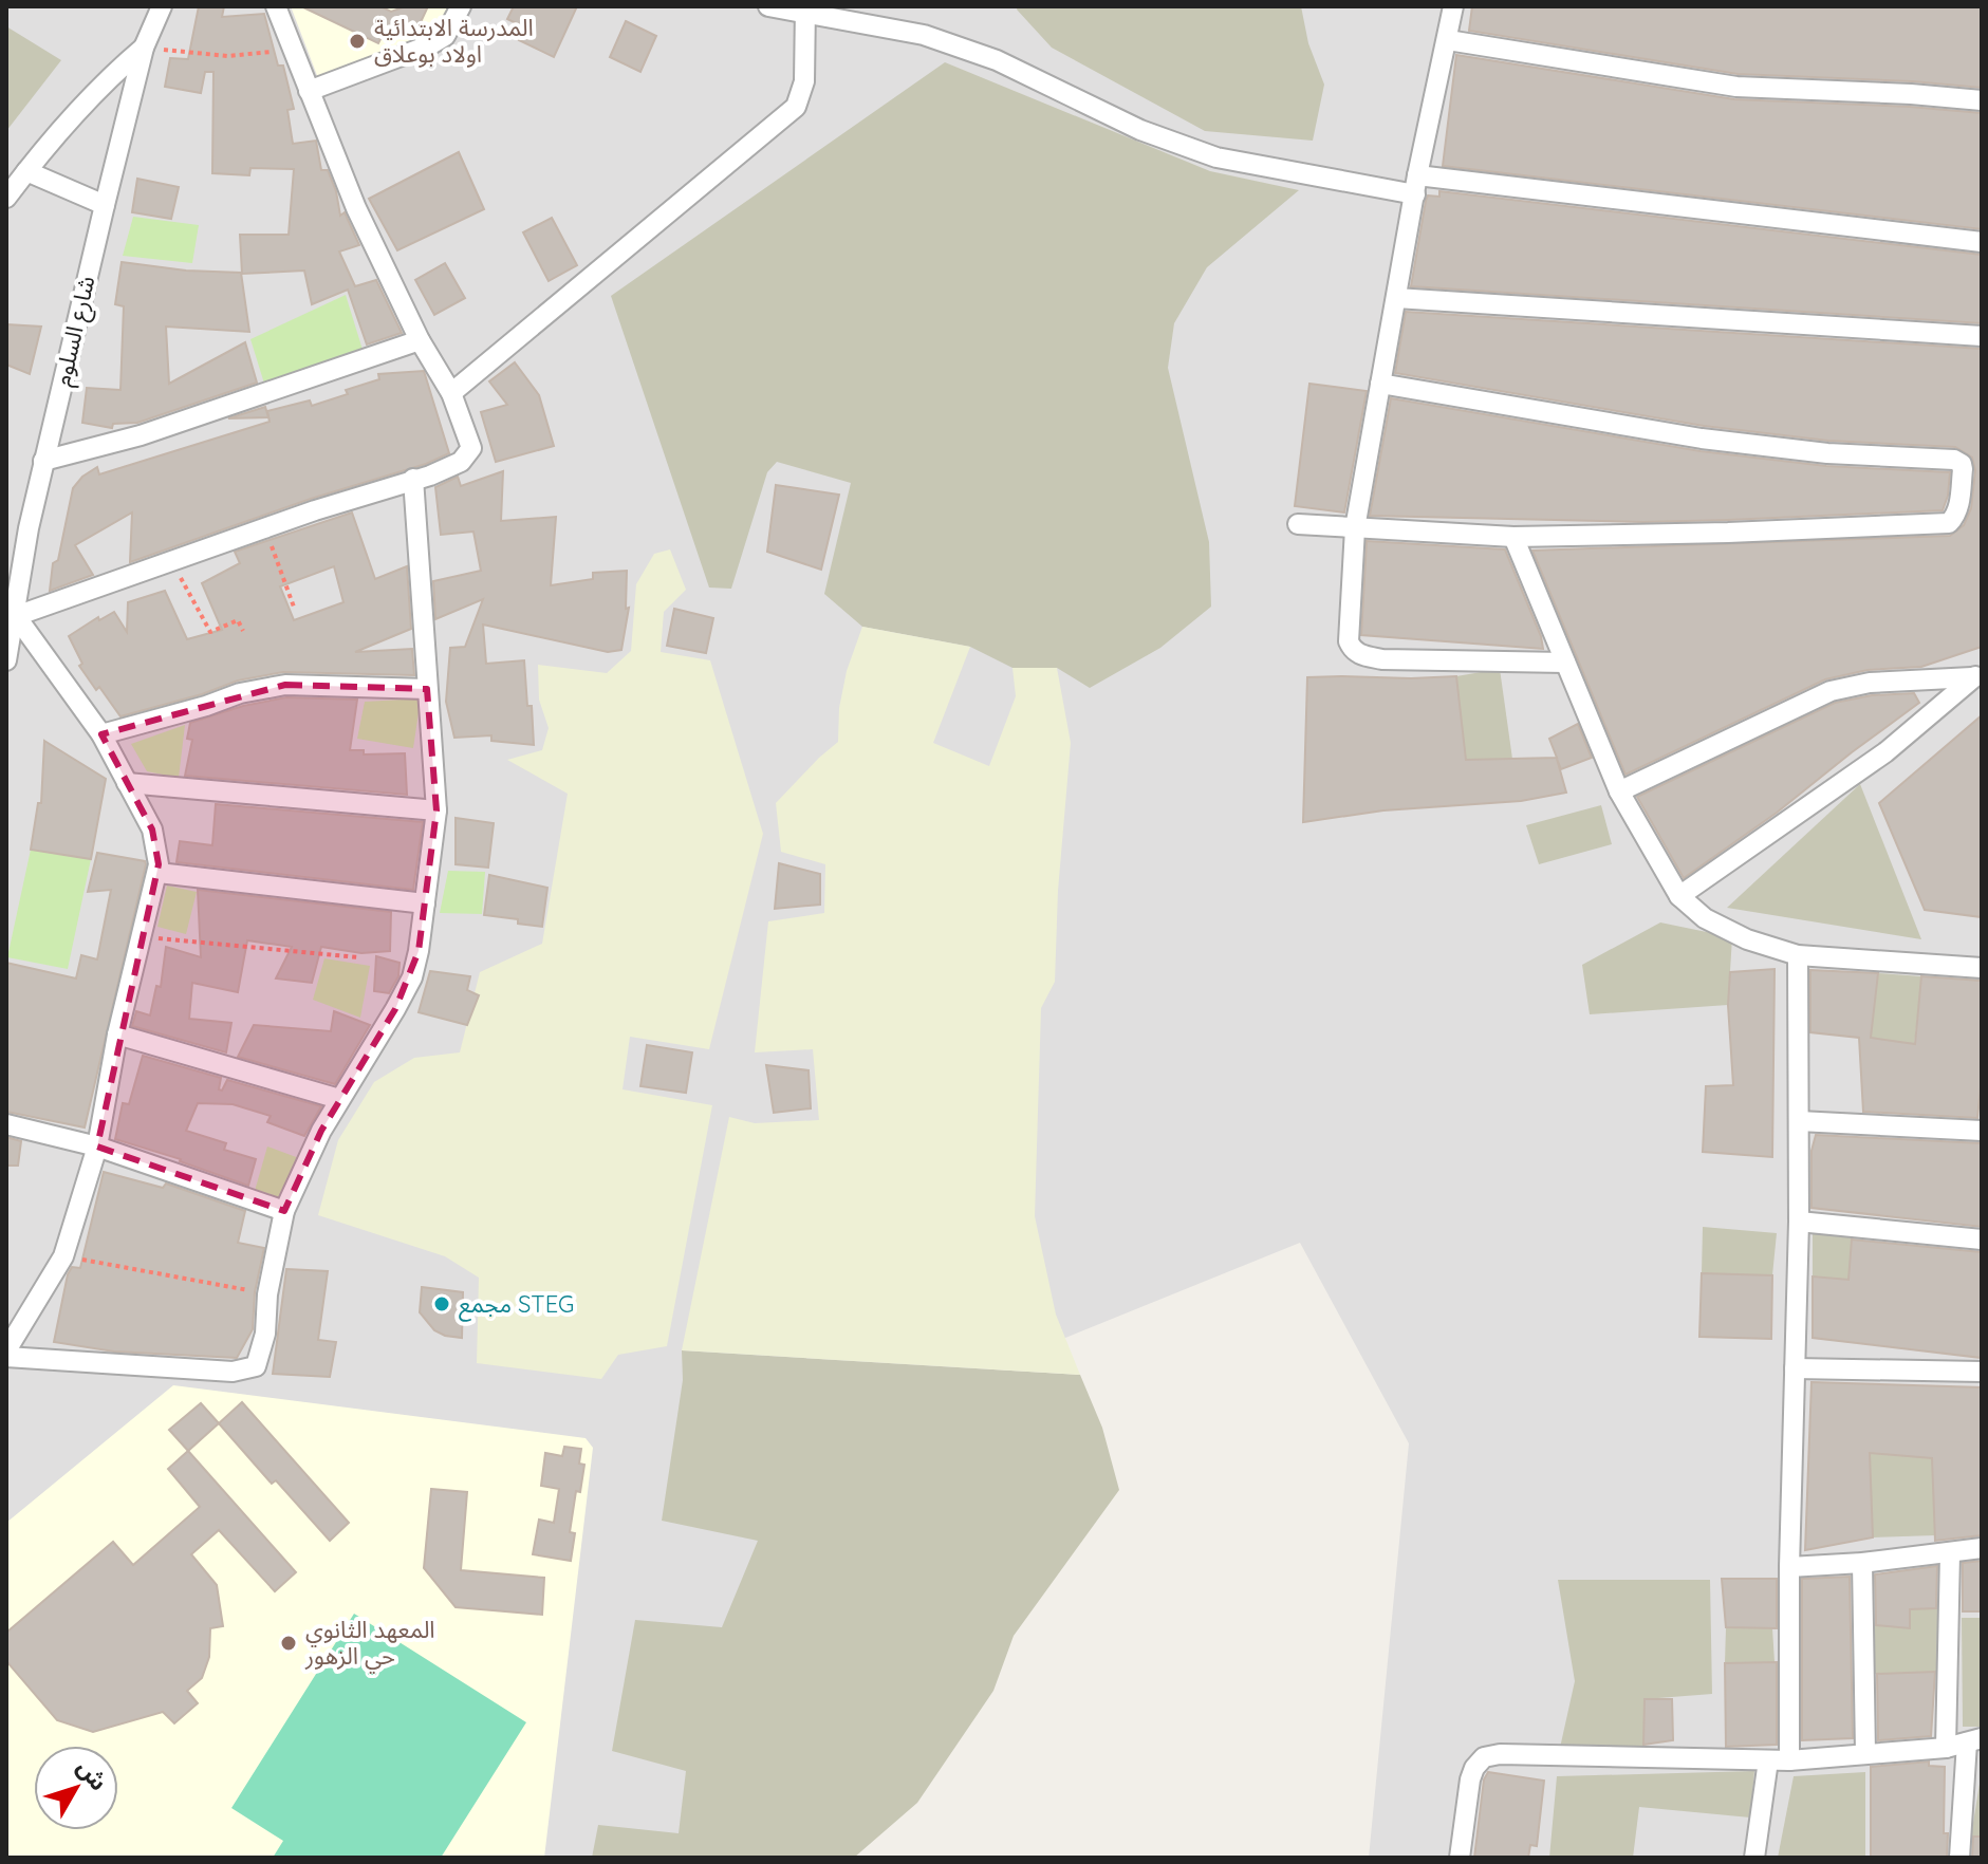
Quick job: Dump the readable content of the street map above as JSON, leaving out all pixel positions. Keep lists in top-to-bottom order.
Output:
{
  "streets": {
    "street": ["شارع السلوم"]
  },
  "places": ["المدرسة الابتدائية اولاد بوعلاق", "مجمع STEG", "المعهد الثانوي حي الزهور"],
  "north": "top right"
}
